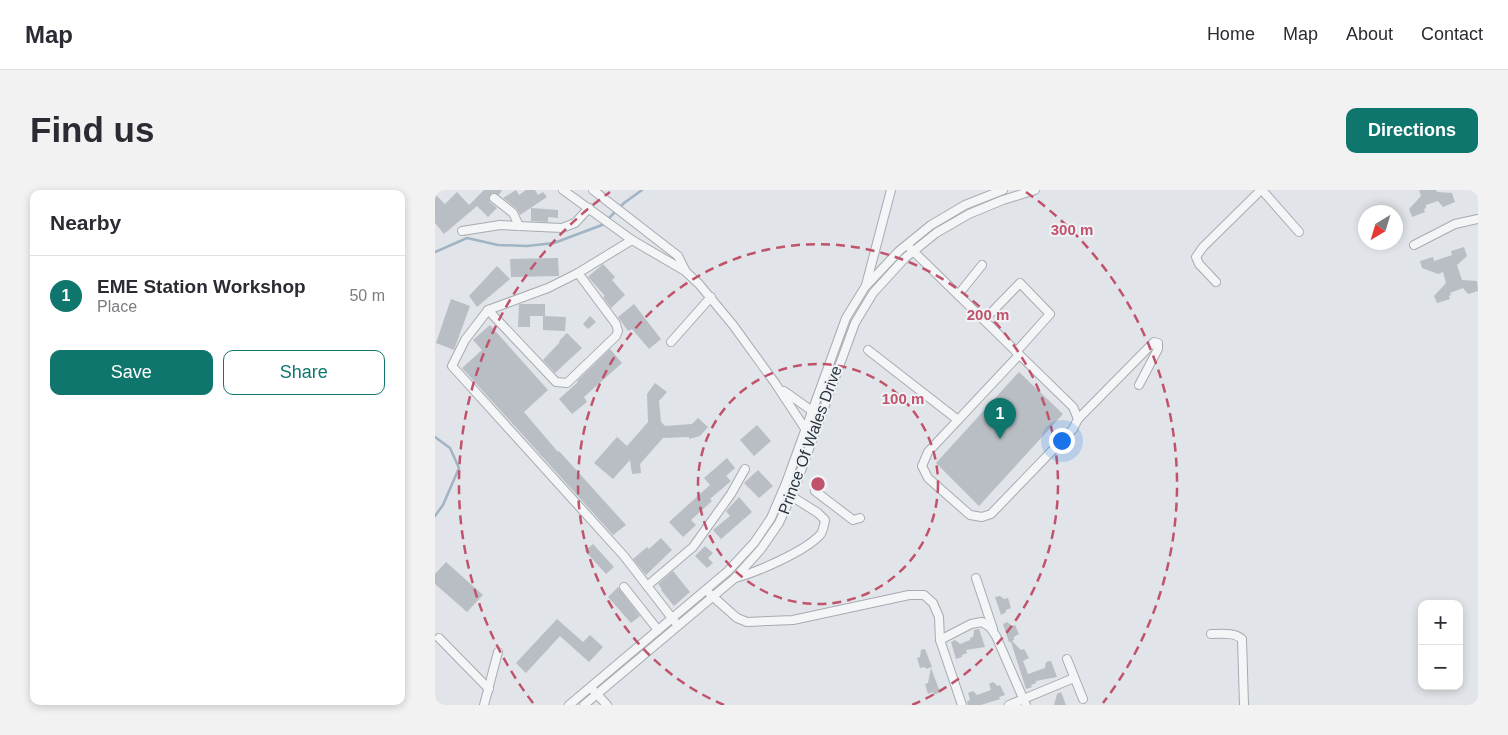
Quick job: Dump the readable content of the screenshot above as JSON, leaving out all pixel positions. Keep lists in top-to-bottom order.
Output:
{
  "streets": {
    "street": ["Prince Of Wales Drive"]
  },
  "north": "bottom left",
  "page": {
    "header": "Map",
    "nav": [
      "Home",
      "Map",
      "About",
      "Contact"
    ],
    "buttons": [
      "Directions",
      ["Save", "Share"]
    ],
    "title": "Find us",
    "heading": "Nearby",
    "list": [
      {
        "mark": "1",
        "name": "EME Station Workshop",
        "note": "Place",
        "value": "50 m"
      }
    ],
    "pins": "1",
    "map_buttons": ["+", "−"]
  },
  "rings": ["300 m", "200 m", "100 m"]
}
